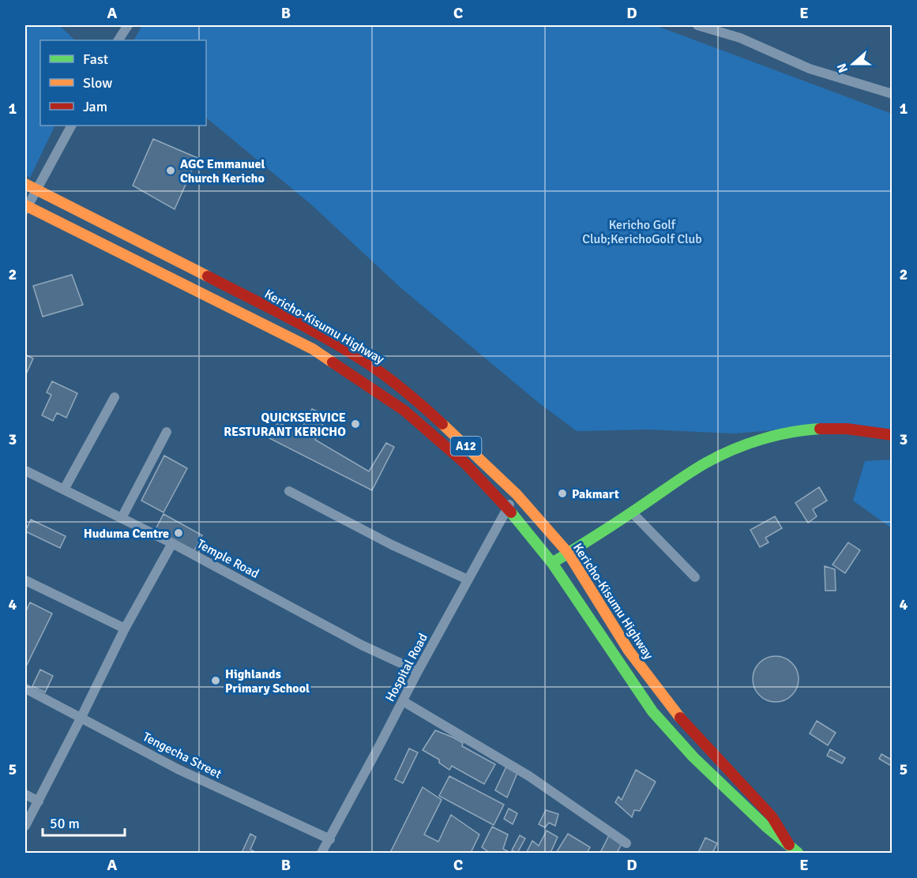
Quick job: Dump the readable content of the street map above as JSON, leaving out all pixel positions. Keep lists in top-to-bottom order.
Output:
{
  "streets": {
    "main road": ["Kericho-Kisumu Highway", "A12"],
    "street": ["Temple Road", "Hospital Road", "Tengecha Street"]
  },
  "crossings": [
    ["Kericho-Kisumu Highway", "Hospital Road"],
    ["Temple Road", "Hospital Road"],
    ["Hospital Road", "Tengecha Street"]
  ],
  "parks": ["Kericho Golf Club;KerichoGolf Club"],
  "places": [
    "AGC Emmanuel Church Kericho",
    "QUICKSERVICE RESTURANT KERICHO",
    "Pakmart",
    "Huduma Centre",
    "Highlands Primary School"
  ],
  "legend": ["Fast", "Slow", "Jam"],
  "scale_bar": "50 m",
  "north": "left",
  "grid": {
    "columns": [
      "A",
      "B",
      "C",
      "D",
      "E"
    ],
    "rows": [
      "1",
      "2",
      "3",
      "4",
      "5"
    ]
  }
}
